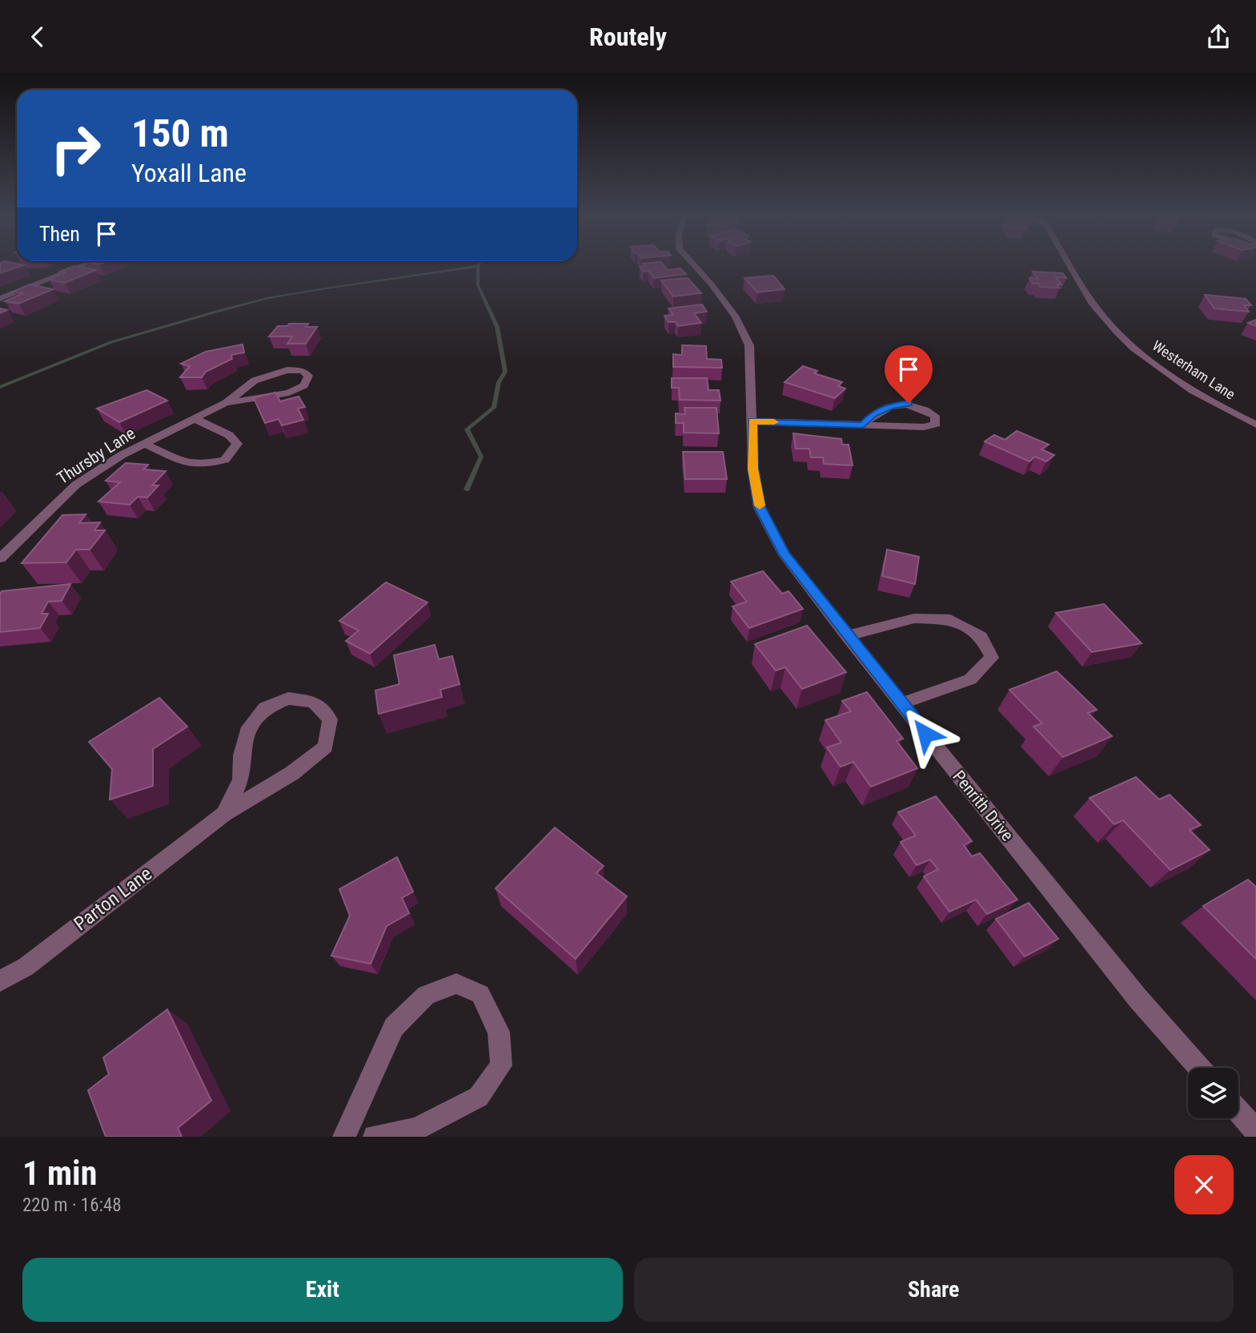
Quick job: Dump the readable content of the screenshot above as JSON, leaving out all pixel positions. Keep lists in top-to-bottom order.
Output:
{
  "streets": {
    "street": [
      "Westerham Lane",
      "Thursby Lane",
      "Penrith Drive",
      "Parton Lane"
    ]
  },
  "page": {
    "header": "Routely",
    "turn": ["150 m", "Yoxall Lane"],
    "then": "Then",
    "heading": ["1 min", "220 m · 16:48"],
    "buttons": ["Exit", "Share"]
  }
}
